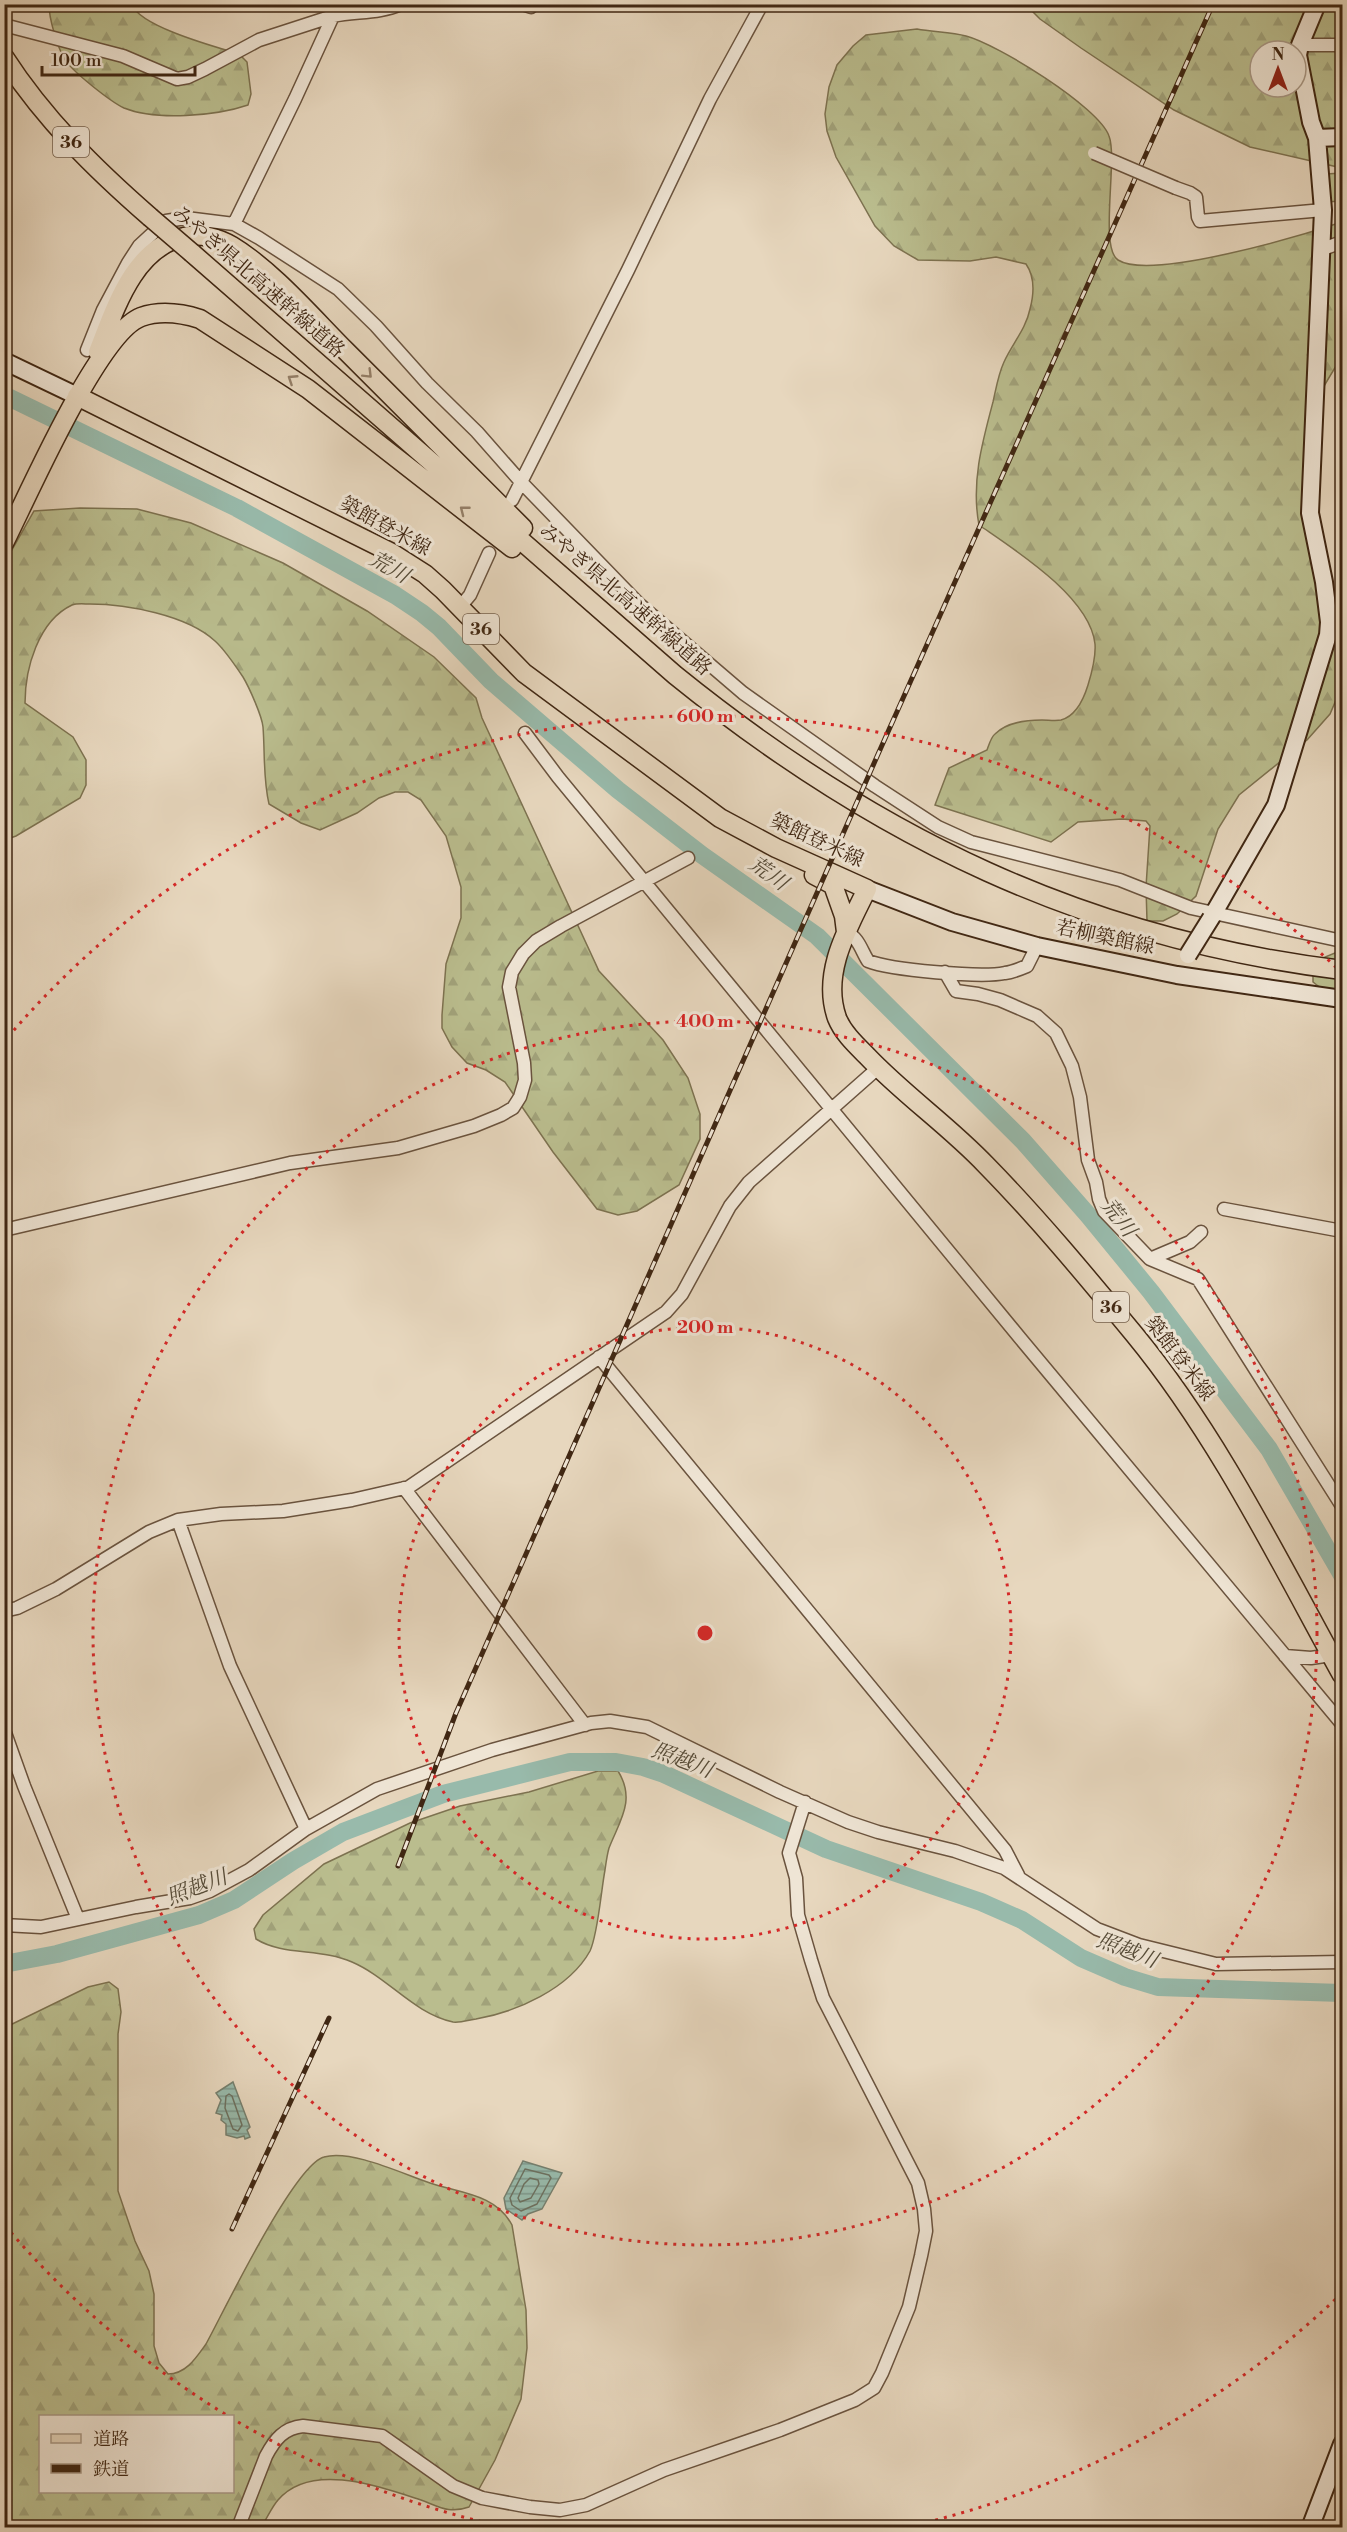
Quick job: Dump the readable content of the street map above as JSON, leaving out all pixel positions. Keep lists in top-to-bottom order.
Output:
{
  "streets": {
    "main road": ["36", "みやぎ県北高速幹線道路", "築館登米線"],
    "street": ["若柳築館線"]
  },
  "crossings": [
    ["築館登米線", "若柳築館線"]
  ],
  "water": ["荒川", "照越川"],
  "legend": ["道路", "鉄道"],
  "scale_bar": "100 m",
  "north": "top",
  "rings": ["600 m", "400 m", "200 m"]
}
